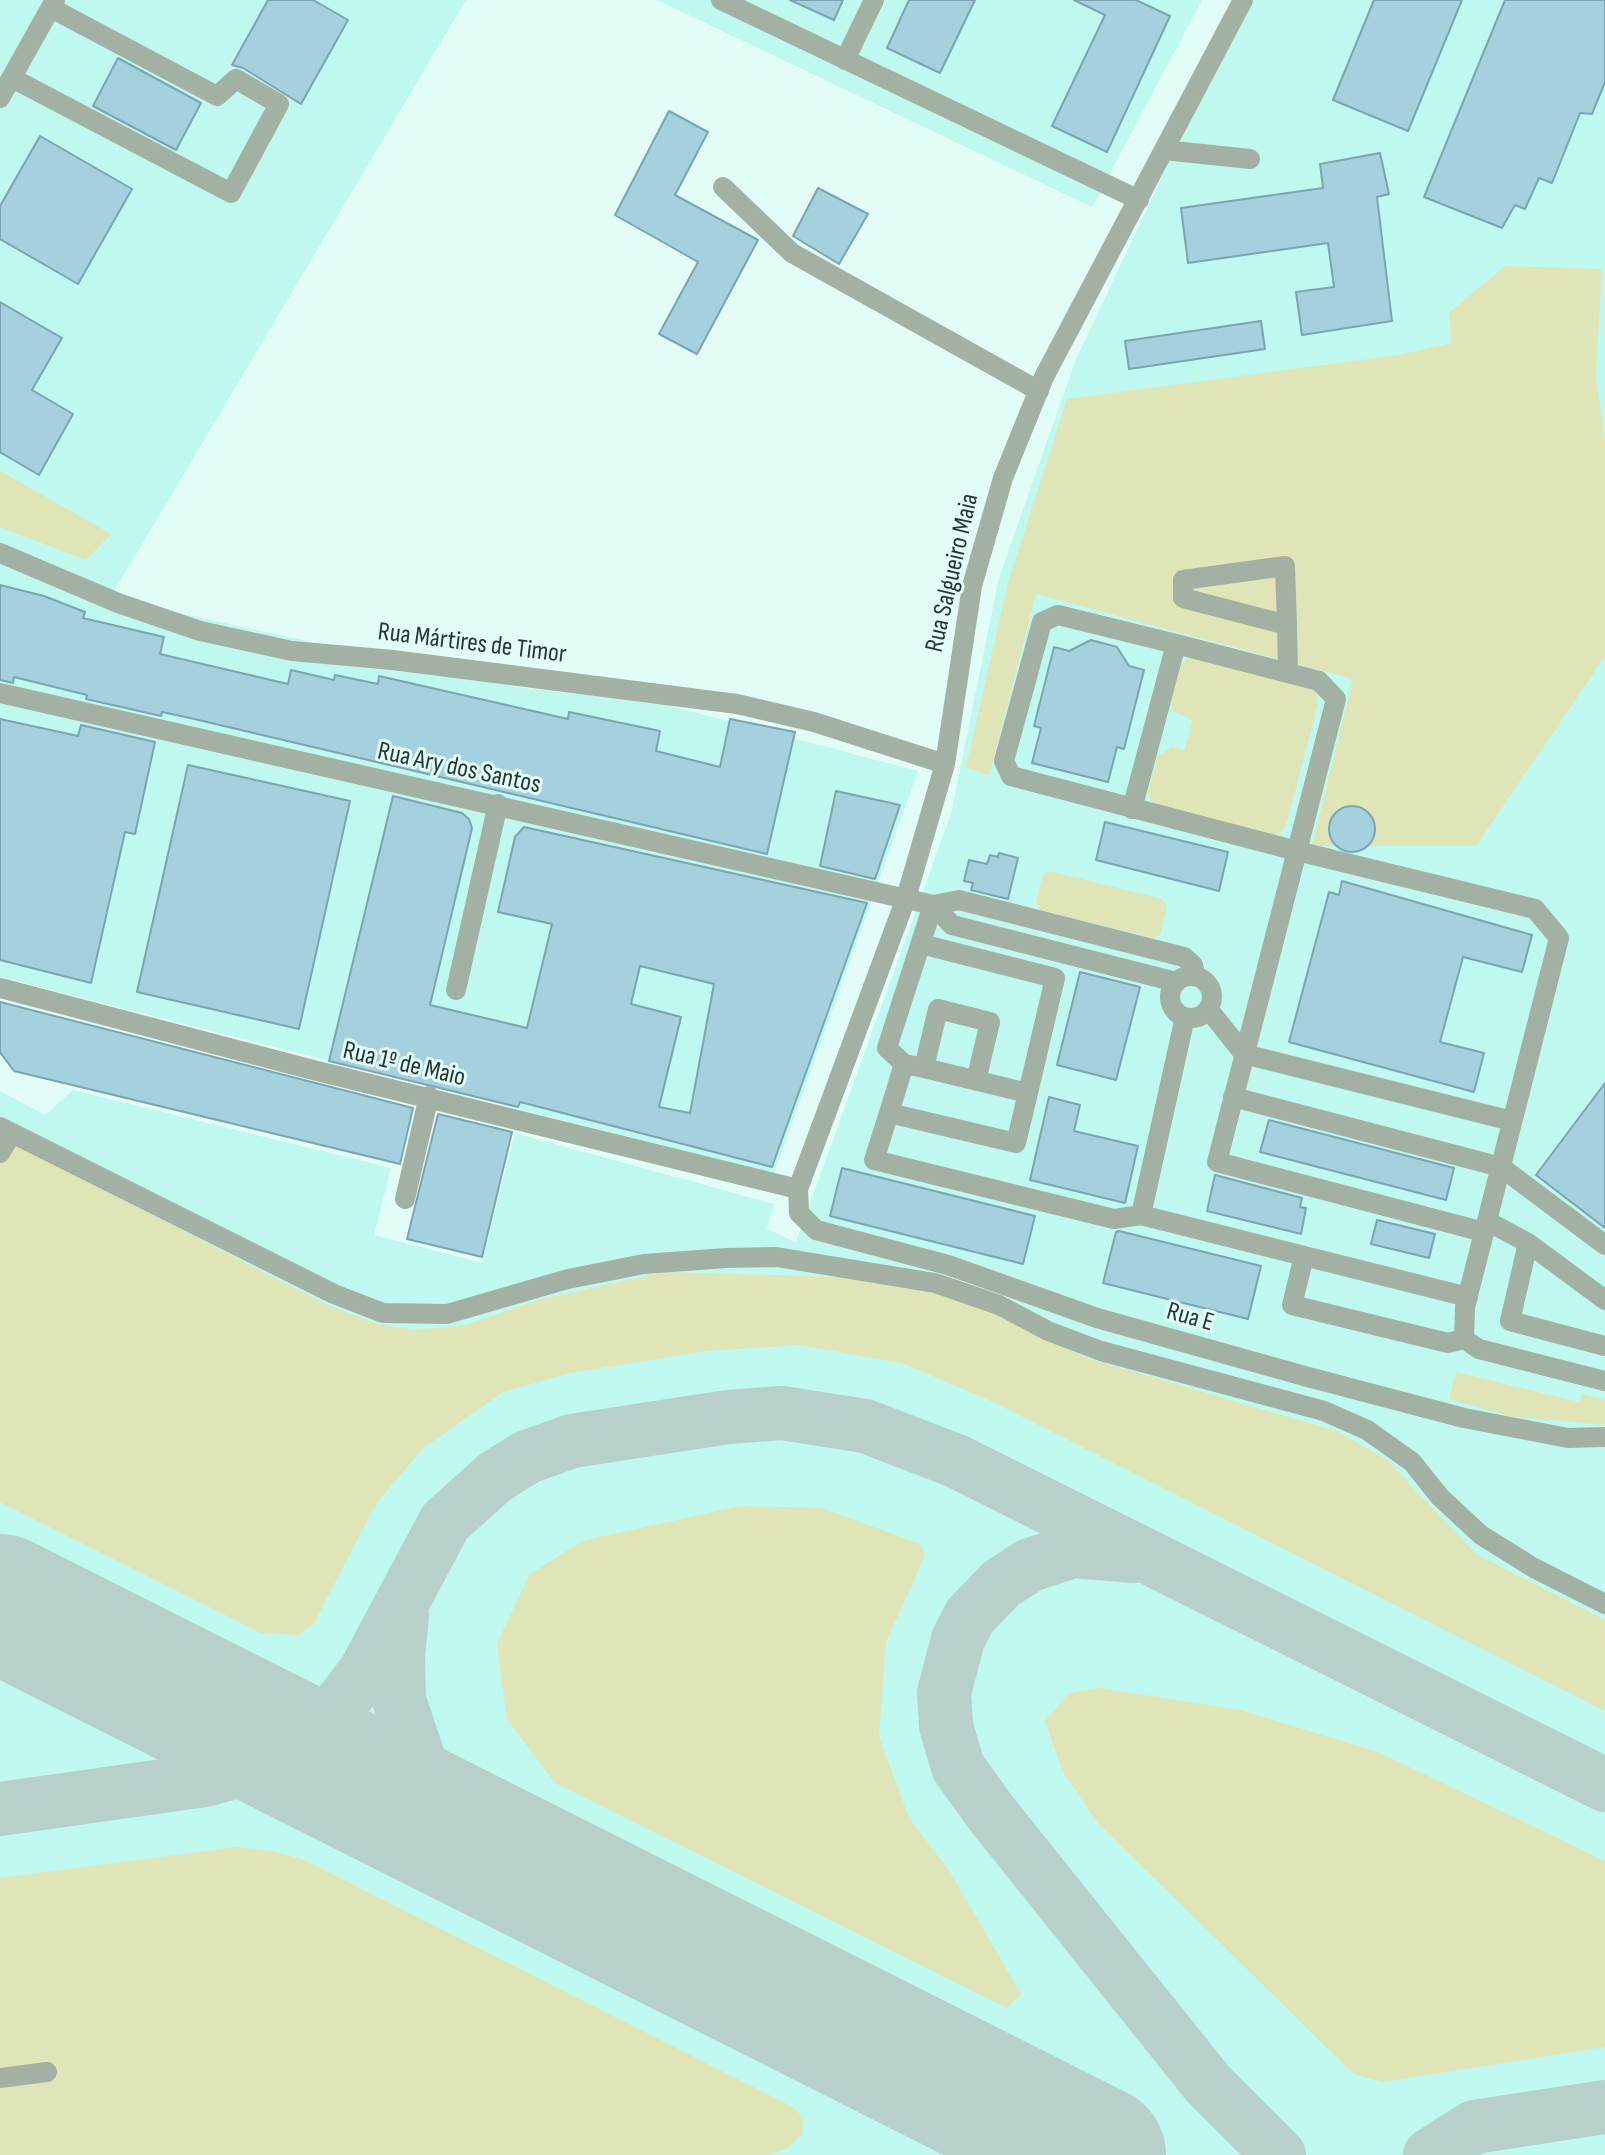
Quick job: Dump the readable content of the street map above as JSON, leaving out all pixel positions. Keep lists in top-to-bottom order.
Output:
{
  "streets": {
    "street": [
      "Rua Salgueiro Maia",
      "Rua Mártires de Timor",
      "Rua Ary dos Santos",
      "Rua 1º de Maio",
      "Rua E"
    ]
  },
  "crossings": [
    ["Rua Salgueiro Maia", "Rua Mártires de Timor"],
    ["Rua Salgueiro Maia", "Rua Ary dos Santos"],
    ["Rua Salgueiro Maia", "Rua 1º de Maio"],
    ["Rua Salgueiro Maia", "Rua E"],
    ["Rua 1º de Maio", "Rua E"]
  ]
}
